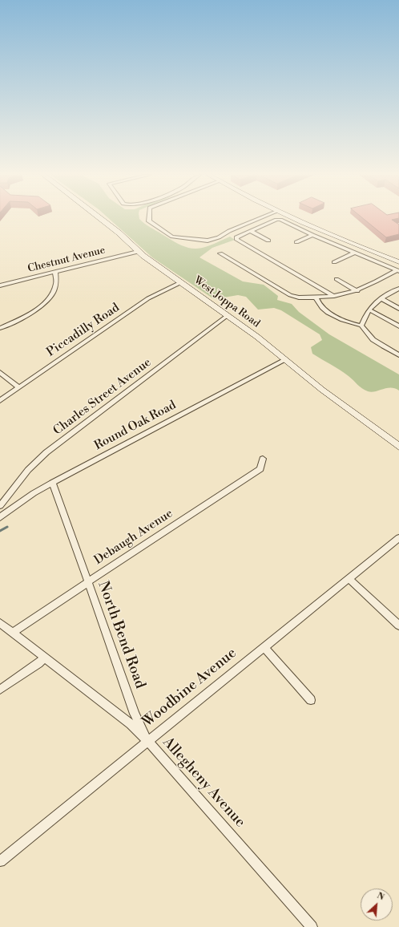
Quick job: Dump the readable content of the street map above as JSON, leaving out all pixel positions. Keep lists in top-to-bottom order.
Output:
{
  "streets": {
    "street": [
      "Chestnut Avenue",
      "West Joppa Road",
      "Piccadilly Road",
      "Charles Street Avenue",
      "Round Oak Road",
      "Debaugh Avenue",
      "North Bend Road",
      "Woodbine Avenue",
      "Allegheny Avenue"
    ]
  },
  "crossings": [
    ["Chestnut Avenue", "West Joppa Road"],
    ["West Joppa Road", "Piccadilly Road"],
    ["West Joppa Road", "Charles Street Avenue"],
    ["West Joppa Road", "Round Oak Road"],
    ["Round Oak Road", "North Bend Road"],
    ["Debaugh Avenue", "North Bend Road"],
    ["Debaugh Avenue", "Allegheny Avenue"],
    ["North Bend Road", "Woodbine Avenue"],
    ["North Bend Road", "Allegheny Avenue"],
    ["Woodbine Avenue", "Allegheny Avenue"]
  ],
  "north": "top right"
}
